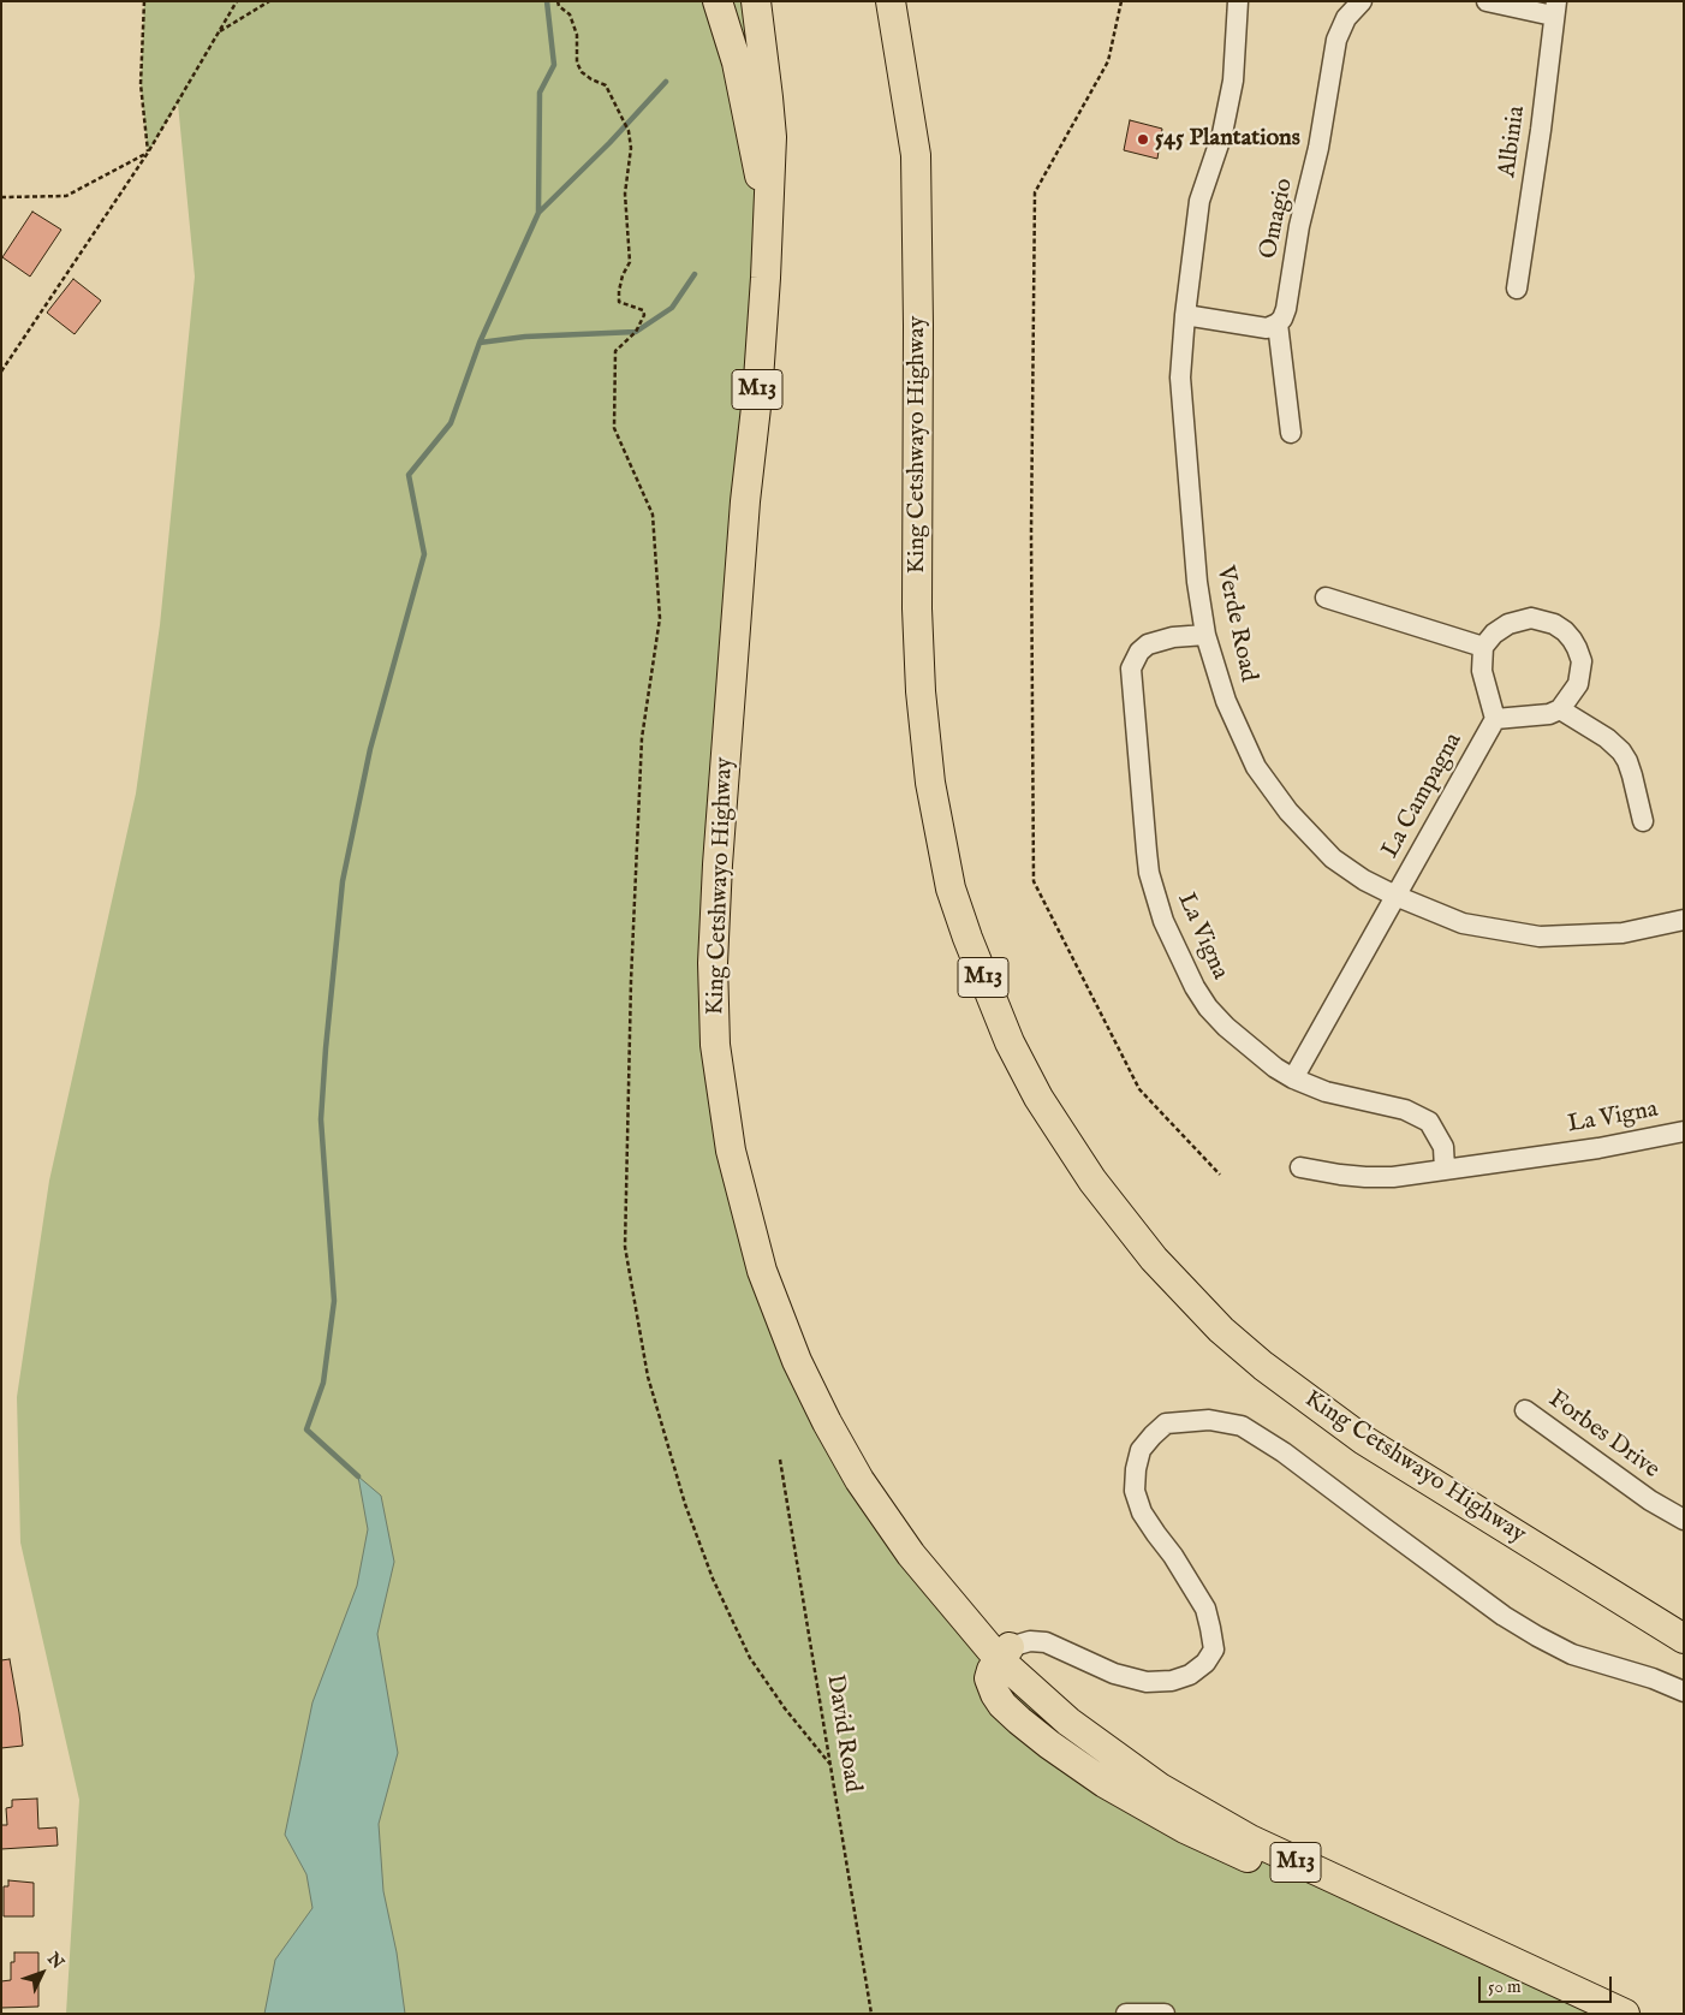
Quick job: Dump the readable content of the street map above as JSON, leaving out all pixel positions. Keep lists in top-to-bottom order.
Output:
{
  "streets": {
    "highway": ["M13", "King Cetshwayo Highway"],
    "street": [
      "Albinia",
      "Omagio",
      "Verde Road",
      "La Campagna",
      "La Vigna",
      "Forbes Drive"
    ],
    "path": ["David Road"]
  },
  "crossings": [
    ["Verde Road", "La Campagna"],
    ["Verde Road", "La Vigna"],
    ["La Campagna", "La Vigna"]
  ],
  "places": ["545 Plantations"],
  "scale_bar": "50 m",
  "north": "top right"
}
